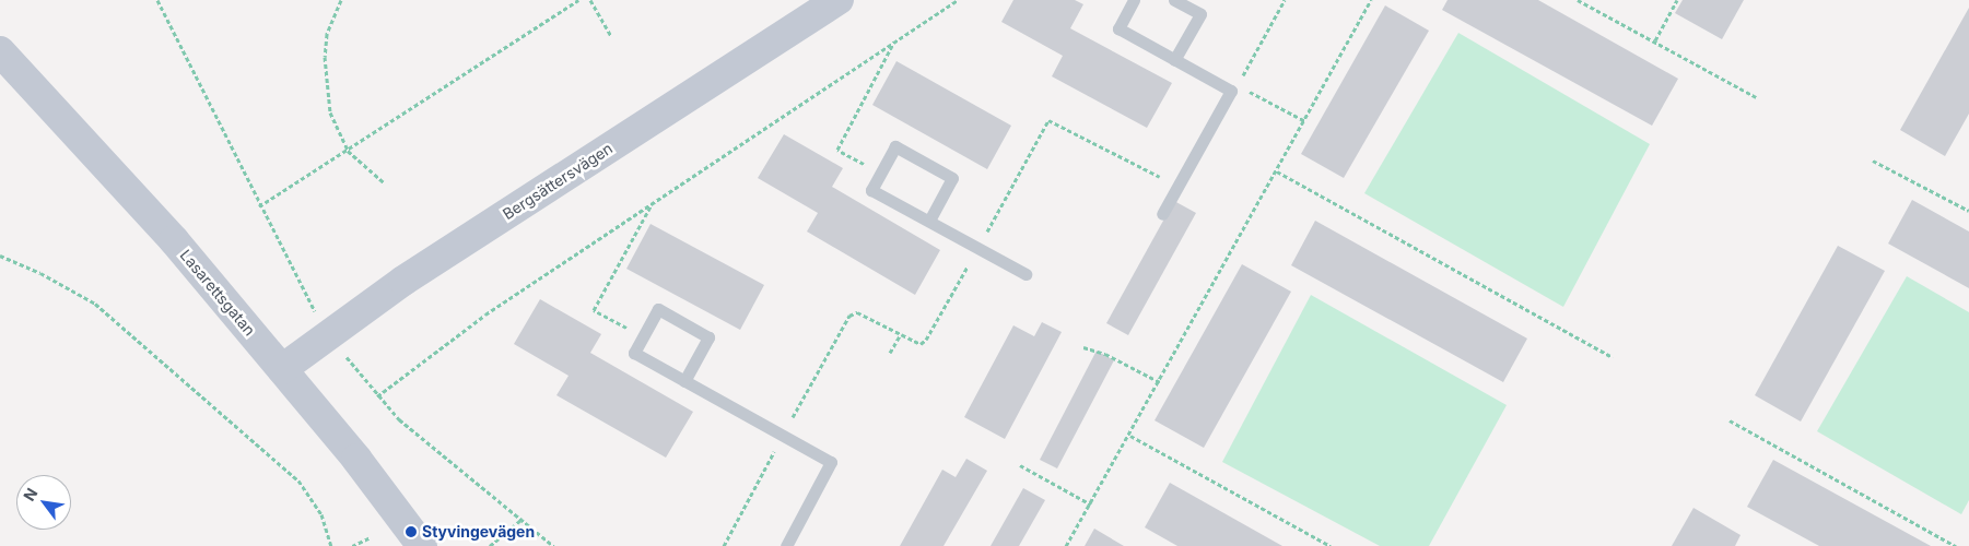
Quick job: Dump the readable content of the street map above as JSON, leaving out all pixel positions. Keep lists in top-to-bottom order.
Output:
{
  "streets": {
    "street": ["Bergsättersvägen", "Lasarettsgatan"]
  },
  "crossings": [
    ["Bergsättersvägen", "Lasarettsgatan"]
  ],
  "places": ["Styvingevägen"],
  "north": "top left"
}
